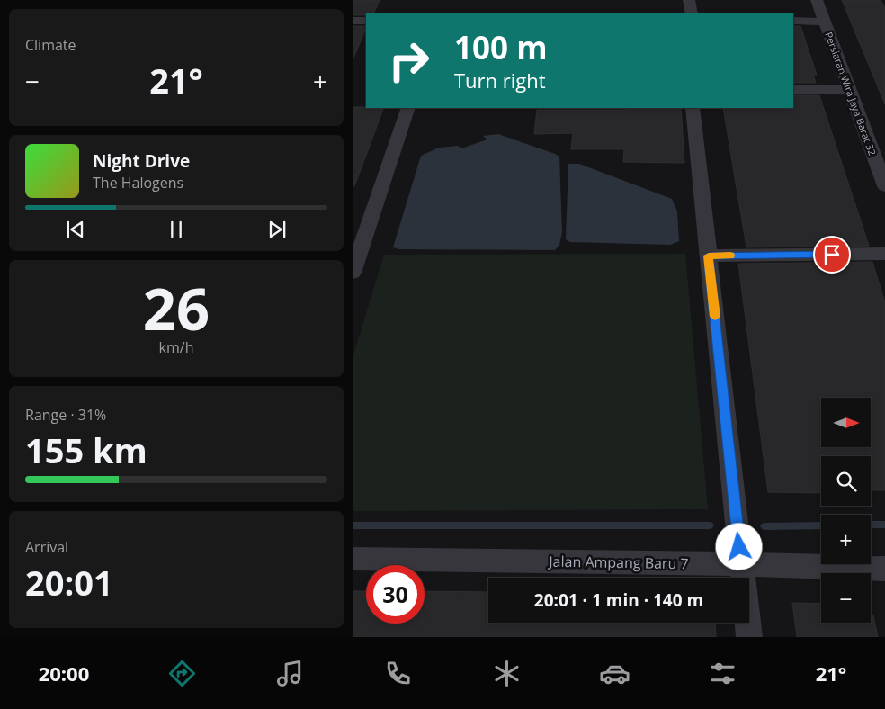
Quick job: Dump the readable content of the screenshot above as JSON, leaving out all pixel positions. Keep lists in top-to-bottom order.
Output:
{
  "streets": {
    "street": ["Persiaran Wira Jaya Barat 32", "Jalan Ampang Baru 7"]
  },
  "north": "right",
  "page": {
    "tile": [
      "Climate",
      ["26", "km/h"],
      ["Range · 31%", "155 km"],
      ["Arrival", "20:01"]
    ],
    "turn": ["100 m", "Turn right"],
    "heat": ["−", "21°", "+"],
    "song": ["Night Drive", "The Halogens"],
    "map_buttons": ["+", "−"],
    "limit": "30",
    "trip": "20:01 · 1 min · 140 m",
    "tabs": ["20:00", "21°"]
  }
}
